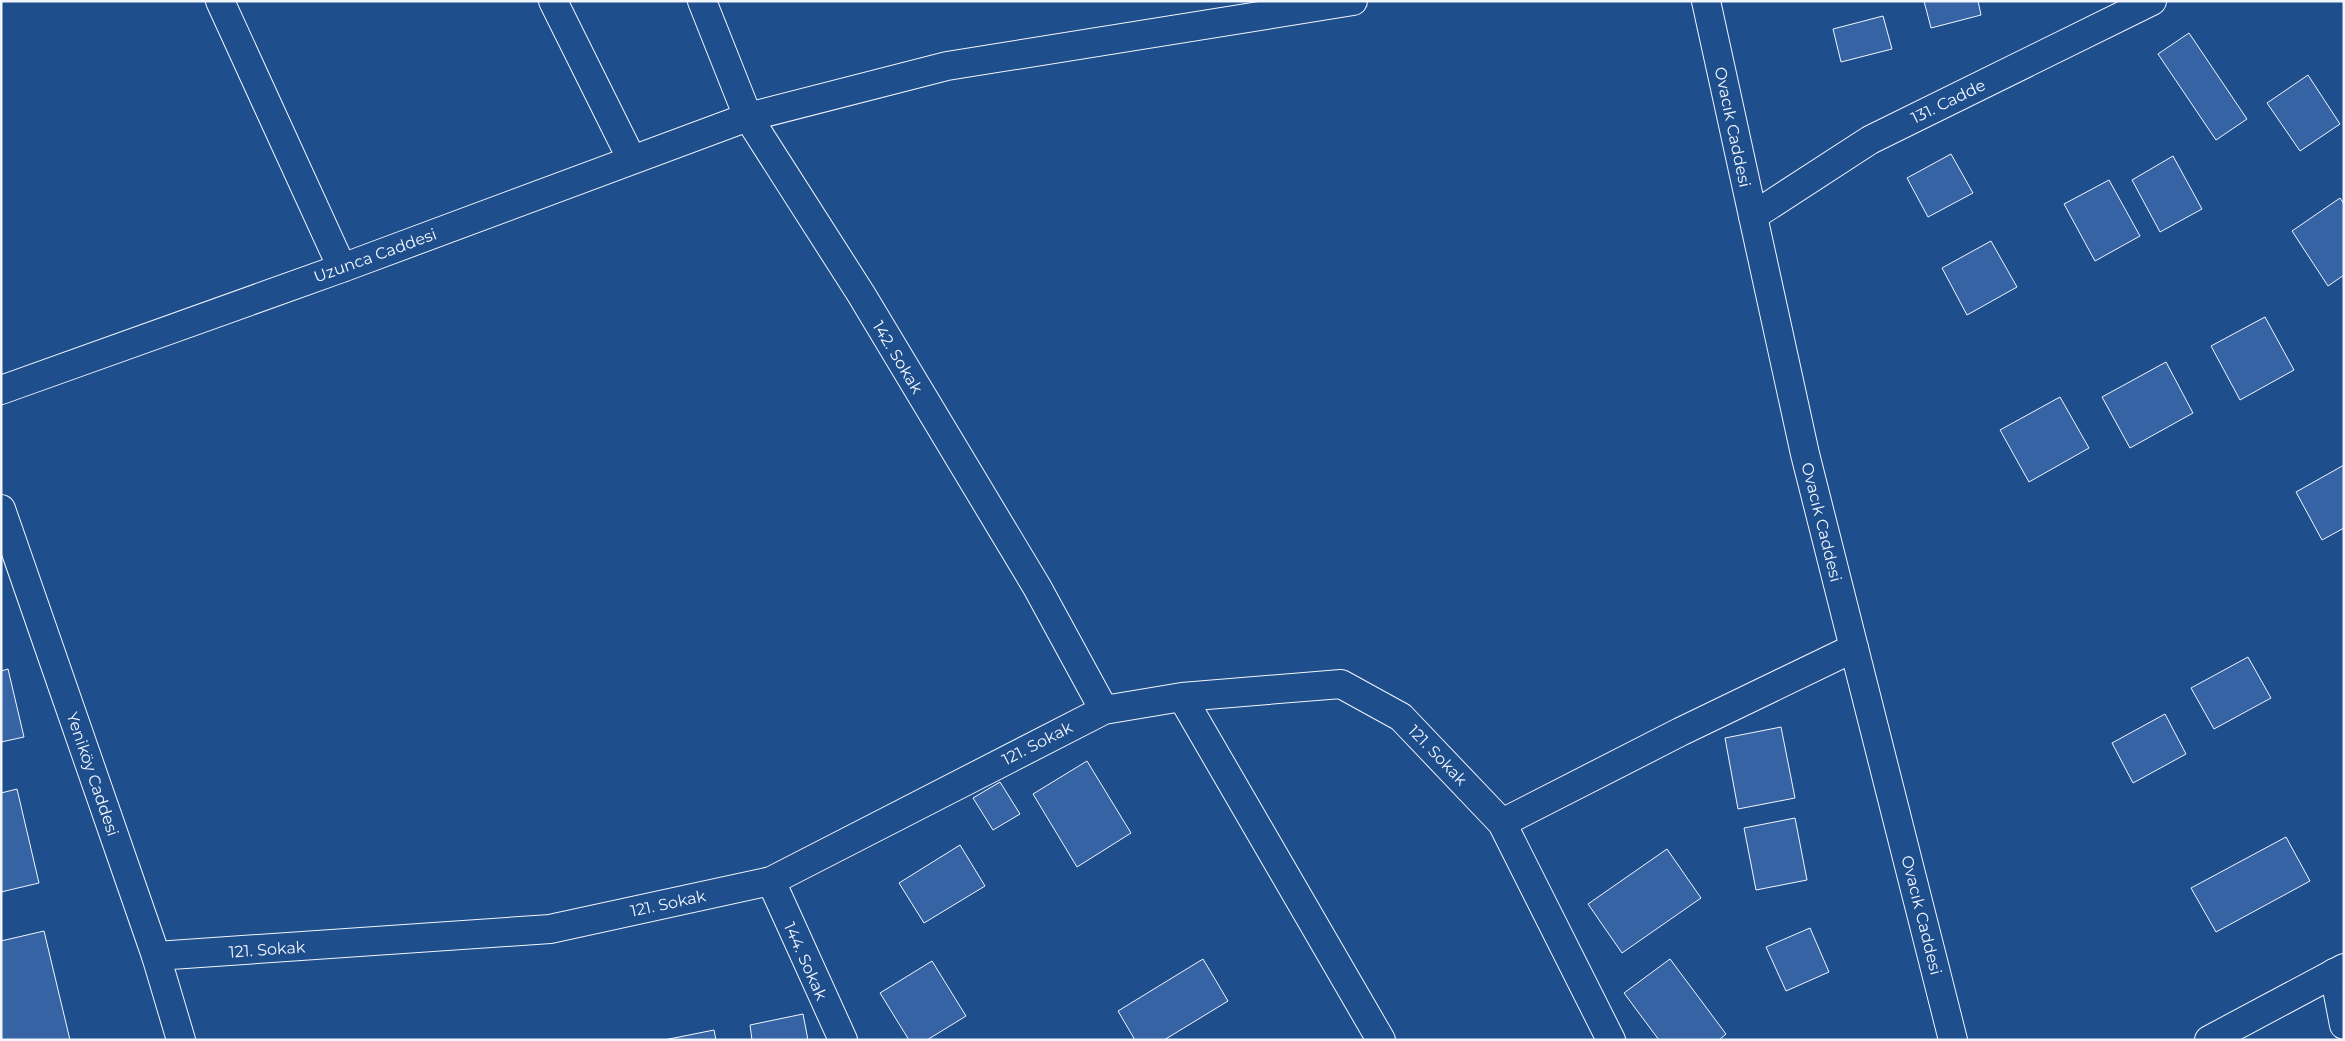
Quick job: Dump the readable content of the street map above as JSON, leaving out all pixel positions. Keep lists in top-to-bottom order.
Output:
{
  "streets": {
    "street": [
      "131. Cadde",
      "Ovacık Caddesi",
      "Uzunca Caddesi",
      "142. Sokak",
      "121. Sokak",
      "Yeniköy Caddesi",
      "144. Sokak"
    ]
  },
  "crossings": [
    ["131. Cadde", "Ovacık Caddesi"],
    ["Uzunca Caddesi", "142. Sokak"],
    ["142. Sokak", "121. Sokak"],
    ["121. Sokak", "Yeniköy Caddesi"],
    ["121. Sokak", "144. Sokak"]
  ]
}
